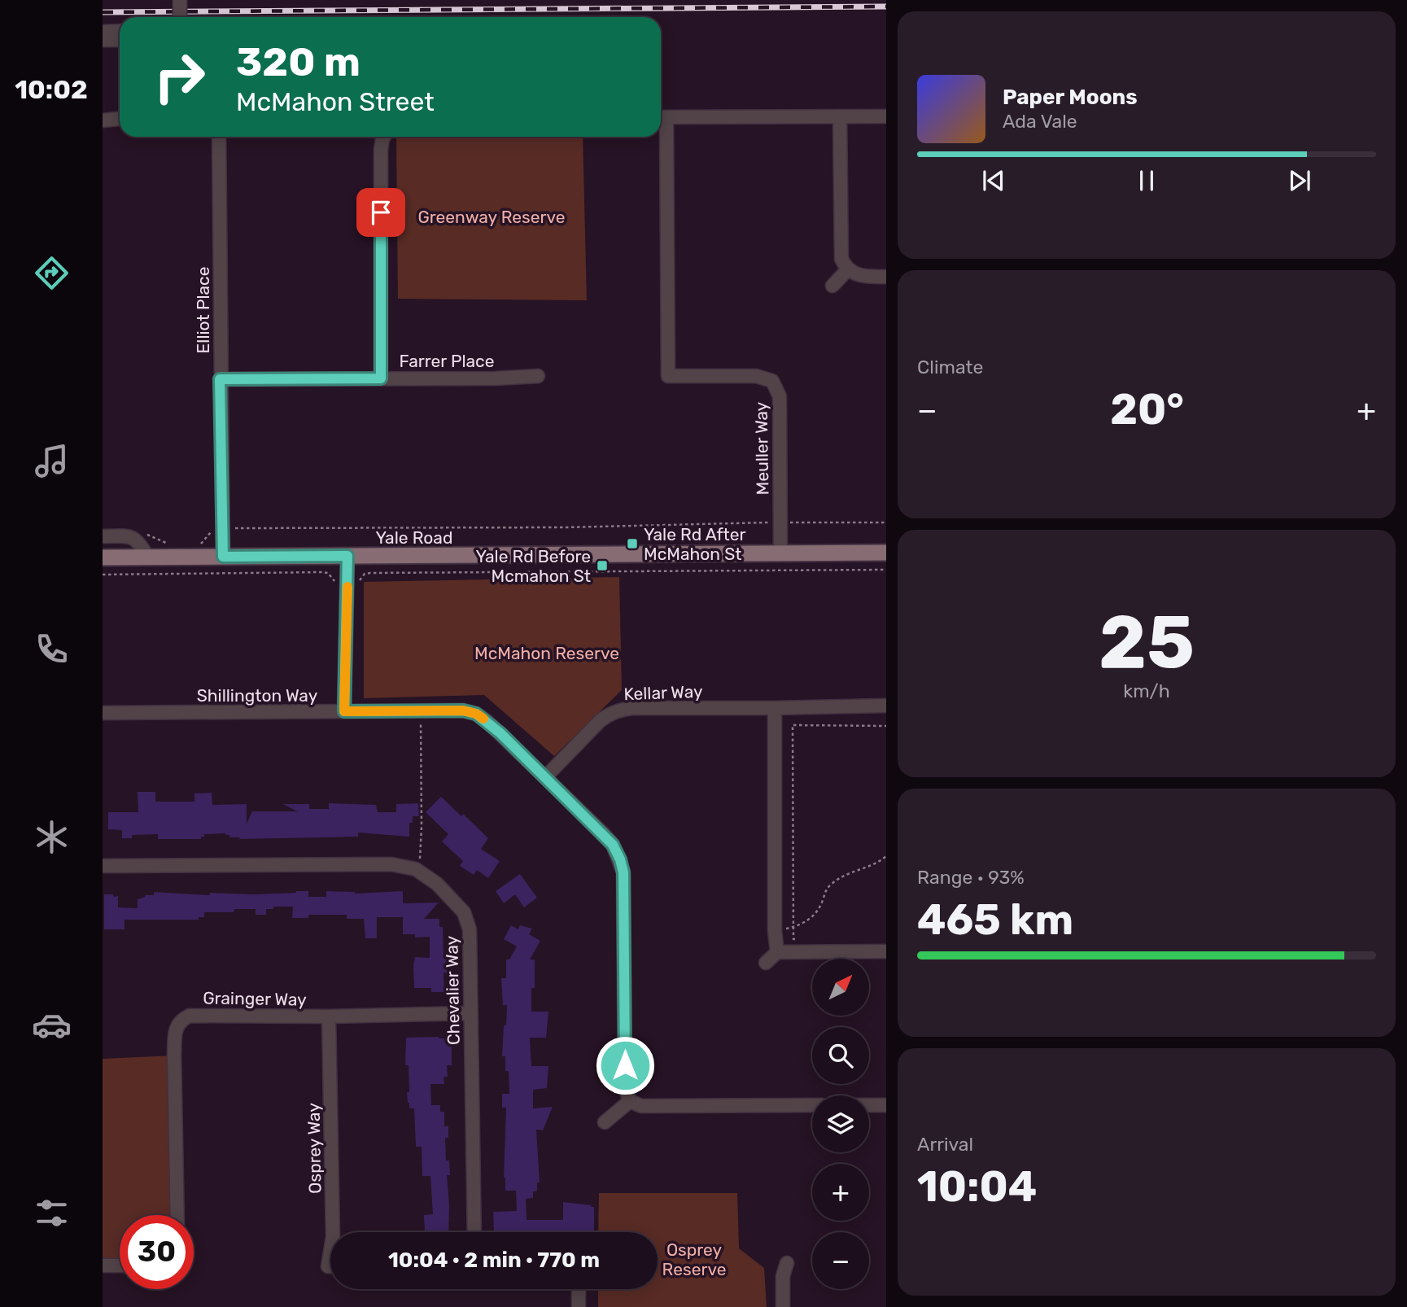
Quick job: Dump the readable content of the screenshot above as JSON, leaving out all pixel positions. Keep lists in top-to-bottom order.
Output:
{
  "streets": {
    "main road": ["Yale Road"],
    "street": [
      "Elliot Place",
      "Farrer Place",
      "Meuller Way",
      "Kellar Way",
      "Shillington Way",
      "Chevalier Way",
      "Grainger Way",
      "Osprey Way"
    ]
  },
  "crossings": [
    ["Elliot Place", "Farrer Place"],
    ["Elliot Place", "Yale Road"],
    ["Meuller Way", "Yale Road"],
    ["Kellar Way", "Shillington Way"],
    ["Chevalier Way", "Grainger Way"],
    ["Grainger Way", "Osprey Way"]
  ],
  "parks": ["Greenway Reserve", "McMahon Reserve", "Osprey Reserve"],
  "places": {
    "transit": ["Yale Rd After McMahon St", "Yale Rd Before Mcmahon St"]
  },
  "north": "top right",
  "page": {
    "tabs": "10:02",
    "turn": ["320 m", "McMahon Street"],
    "song": ["Paper Moons", "Ada Vale"],
    "tile": [
      "Climate",
      ["25", "km/h"],
      ["Range · 93%", "465 km"],
      ["Arrival", "10:04"]
    ],
    "heat": ["−", "20°", "+"],
    "map_buttons": ["+", "−"],
    "limit": "30",
    "trip": "10:04 · 2 min · 770 m"
  }
}
